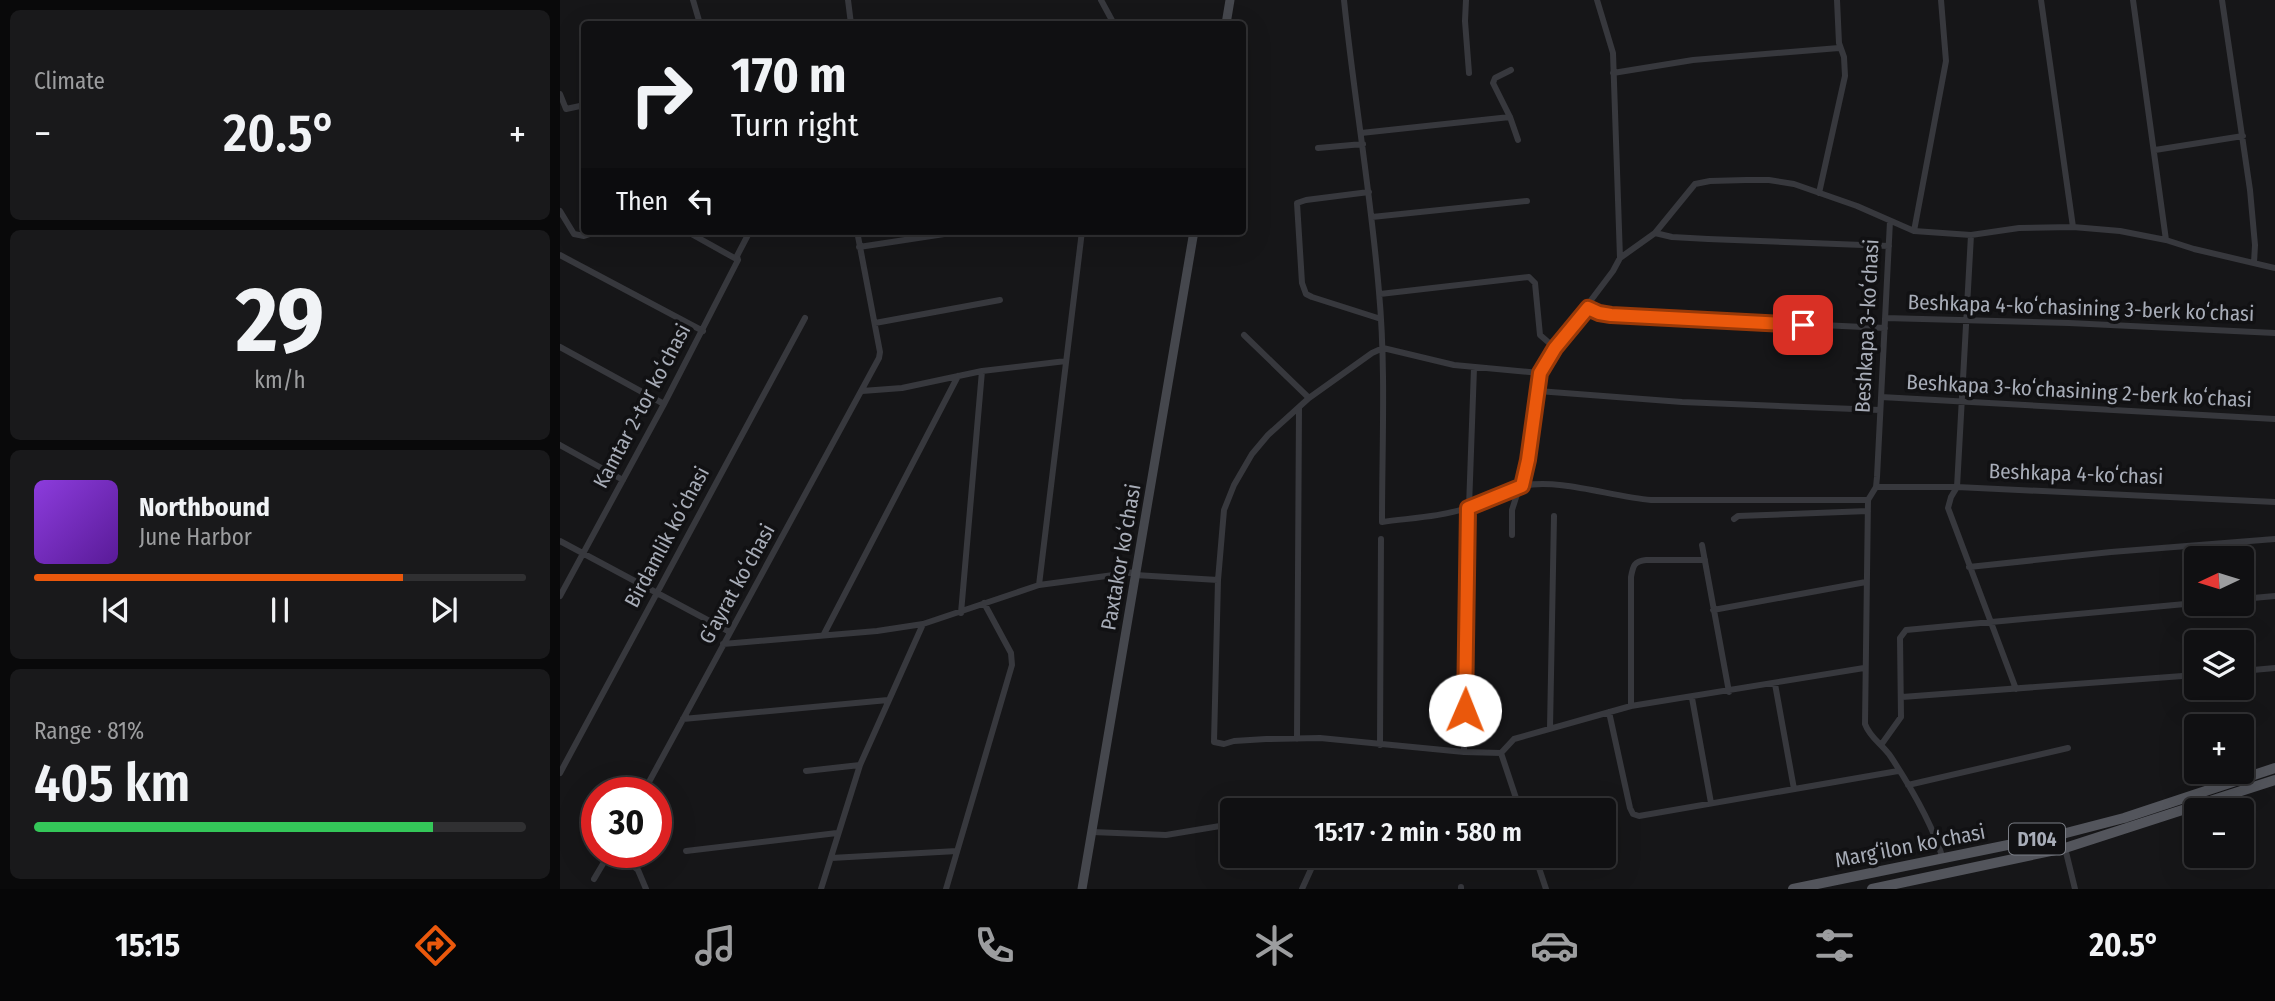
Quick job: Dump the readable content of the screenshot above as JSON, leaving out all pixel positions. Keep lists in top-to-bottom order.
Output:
{
  "streets": {
    "main road": ["Paxtakor koʻchasi", "D104", "Margʻilon koʻchasi"],
    "street": [
      "Beshkapa 4-koʻchasining 3-berk koʻchasi",
      "Beshkapa 3-koʻchasi",
      "Beshkapa 3-koʻchasining 2-berk koʻchasi",
      "Kamtar 2-tor koʻchasi",
      "Beshkapa 4-koʻchasi",
      "Birdamlik koʻchasi",
      "Gʻayrat koʻchasi"
    ]
  },
  "crossings": [
    ["Beshkapa 4-koʻchasining 3-berk koʻchasi", "Beshkapa 3-koʻchasi"],
    ["Beshkapa 3-koʻchasi", "Beshkapa 3-koʻchasining 2-berk koʻchasi"],
    ["Beshkapa 3-koʻchasi", "Beshkapa 4-koʻchasi"]
  ],
  "north": "left",
  "page": {
    "tile": [
      "Climate",
      ["29", "km/h"],
      ["Range · 81%", "405 km"]
    ],
    "turn": ["170 m", "Turn right"],
    "heat": ["−", "20.5°", "+"],
    "then": "Then",
    "song": ["Northbound", "June Harbor"],
    "map_buttons": ["+", "−"],
    "limit": "30",
    "trip": "15:17 · 2 min · 580 m",
    "tabs": ["15:15", "20.5°"]
  }
}
